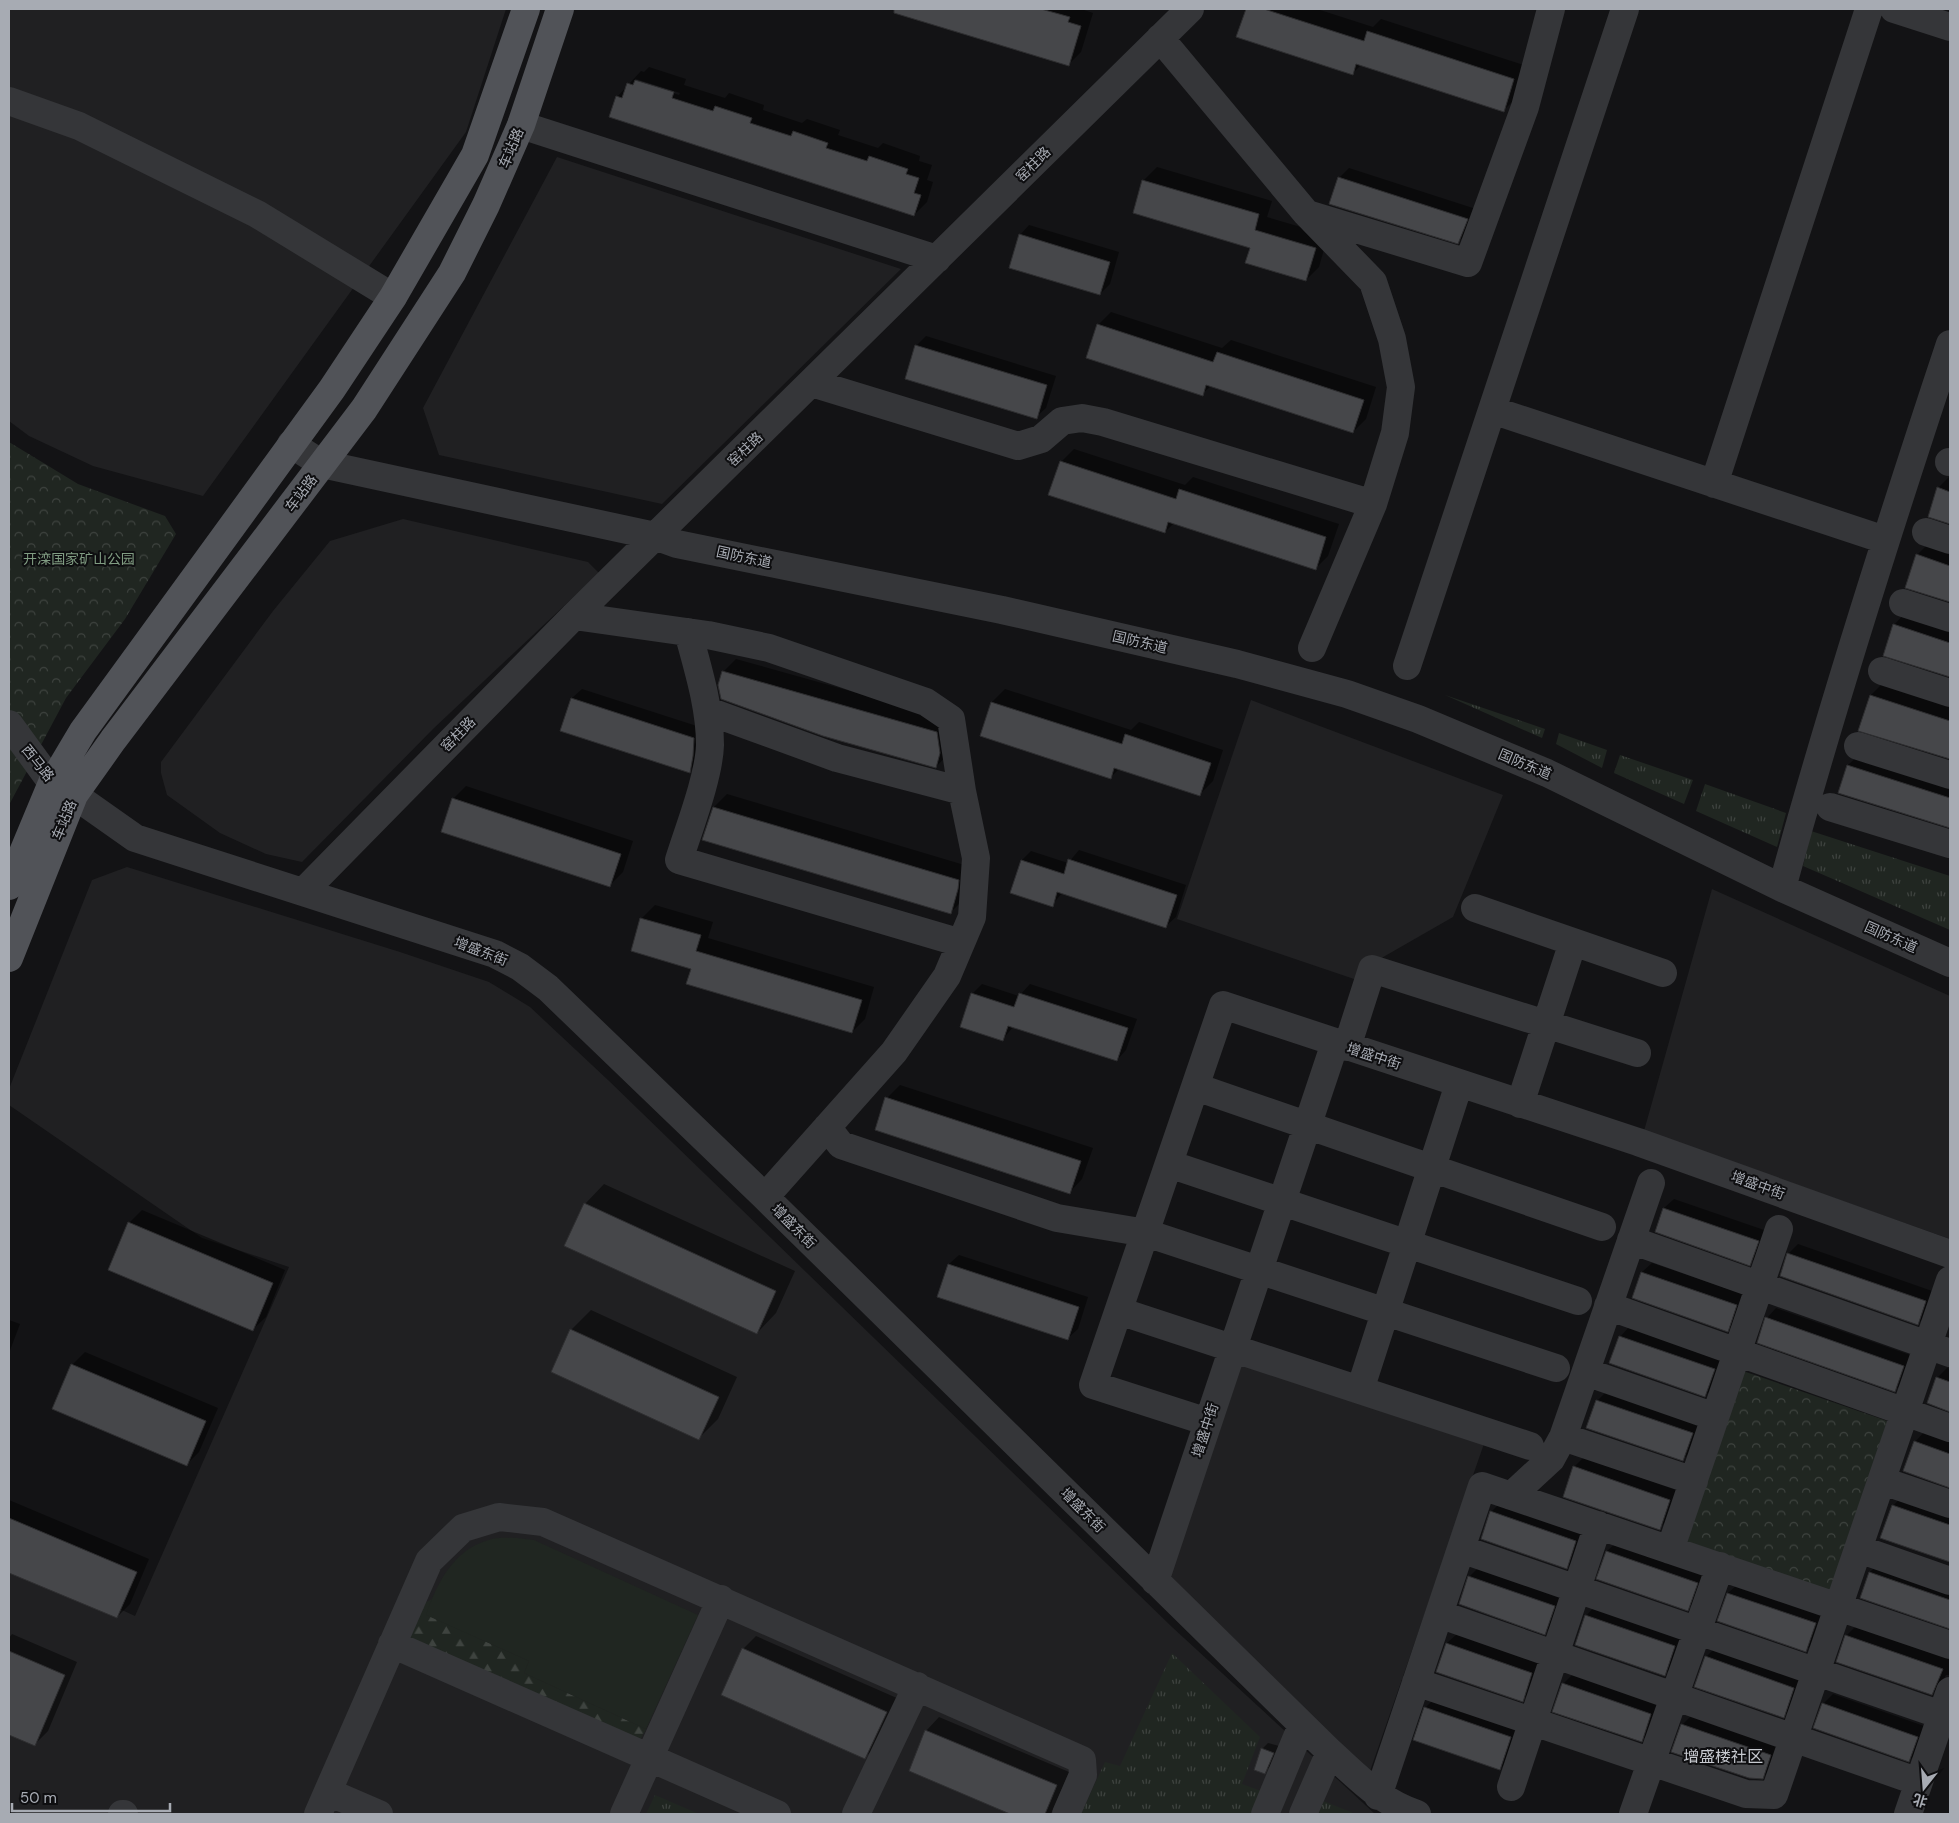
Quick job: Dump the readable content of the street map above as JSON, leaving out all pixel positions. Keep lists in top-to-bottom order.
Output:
{
  "streets": {
    "main road": ["车站路"],
    "street": [
      "窑柱路",
      "国防东道",
      "西马路",
      "增盛东街",
      "增盛中街"
    ]
  },
  "crossings": [
    ["车站路", "国防东道"],
    ["车站路", "西马路"],
    ["车站路", "增盛东街"],
    ["窑柱路", "国防东道"],
    ["窑柱路", "增盛东街"],
    ["西马路", "增盛东街"],
    ["增盛东街", "增盛中街"]
  ],
  "districts": ["增盛楼社区"],
  "parks": ["开滦国家矿山公园"],
  "scale_bar": "50 m",
  "north": "bottom"
}
